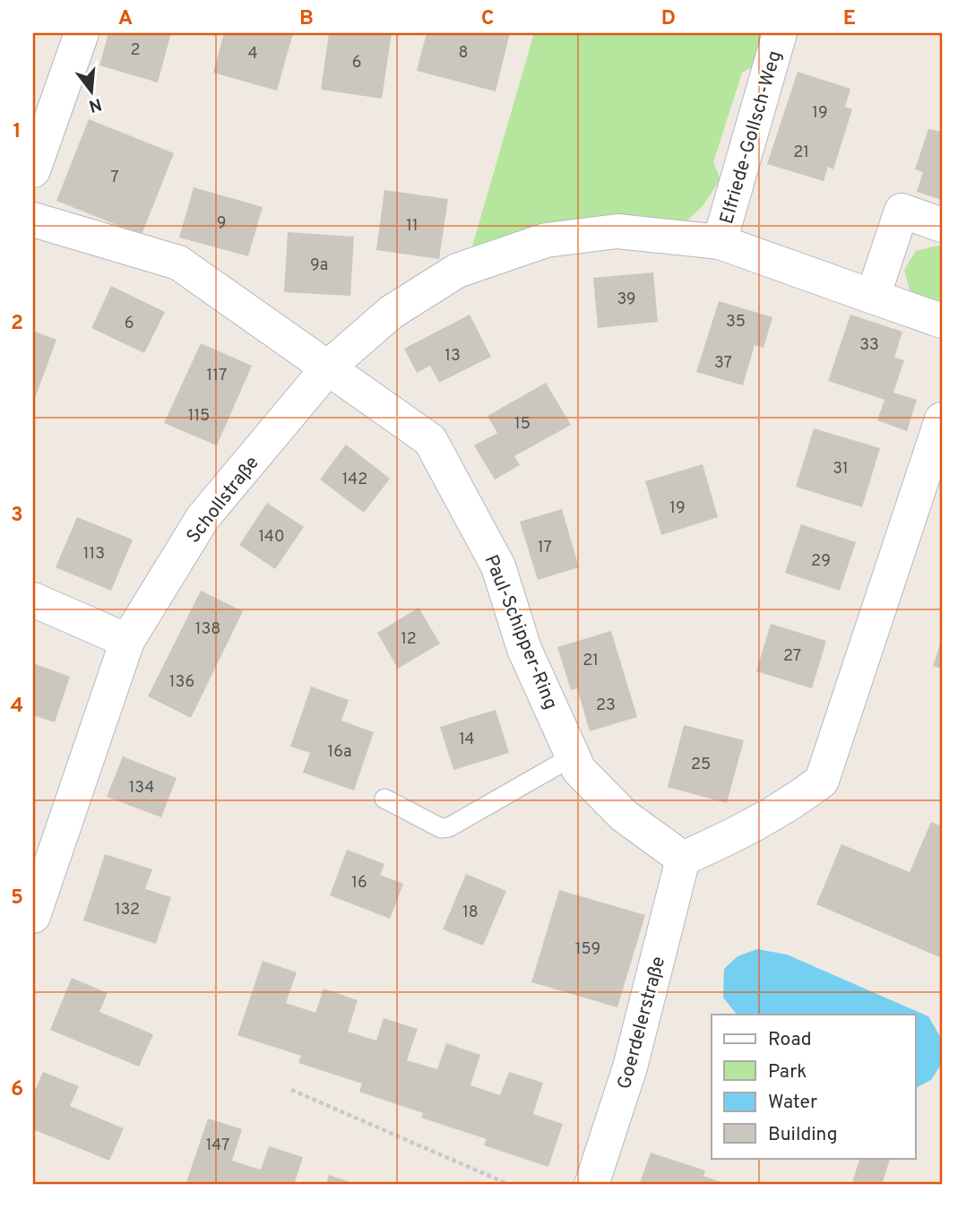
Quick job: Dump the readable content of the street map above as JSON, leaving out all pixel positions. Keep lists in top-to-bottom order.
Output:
{
  "streets": {
    "street": [
      "Elfriede-Gollsch-Weg",
      "Schollstraße",
      "Paul-Schipper-Ring",
      "Goerdelerstraße"
    ]
  },
  "crossings": [
    ["Schollstraße", "Paul-Schipper-Ring"],
    ["Paul-Schipper-Ring", "Goerdelerstraße"]
  ],
  "house_numbers": [
    "2",
    "8",
    "4",
    "6",
    "19",
    "21",
    "7",
    "9",
    "11",
    "9a",
    "39",
    "35",
    "6",
    "33",
    "13",
    "37",
    "117",
    "115",
    "15",
    "31",
    "142",
    "19",
    "140",
    "17",
    "113",
    "29",
    "138",
    "12",
    "27",
    "21",
    "136",
    "23",
    "14",
    "16a",
    "25",
    "134",
    "16",
    "132",
    "18",
    "159",
    "147"
  ],
  "legend": [
    "Road",
    "Park",
    "Water",
    "Building"
  ],
  "north": "bottom",
  "grid": {
    "columns": [
      "A",
      "B",
      "C",
      "D",
      "E"
    ],
    "rows": [
      "1",
      "2",
      "3",
      "4",
      "5",
      "6"
    ]
  }
}
